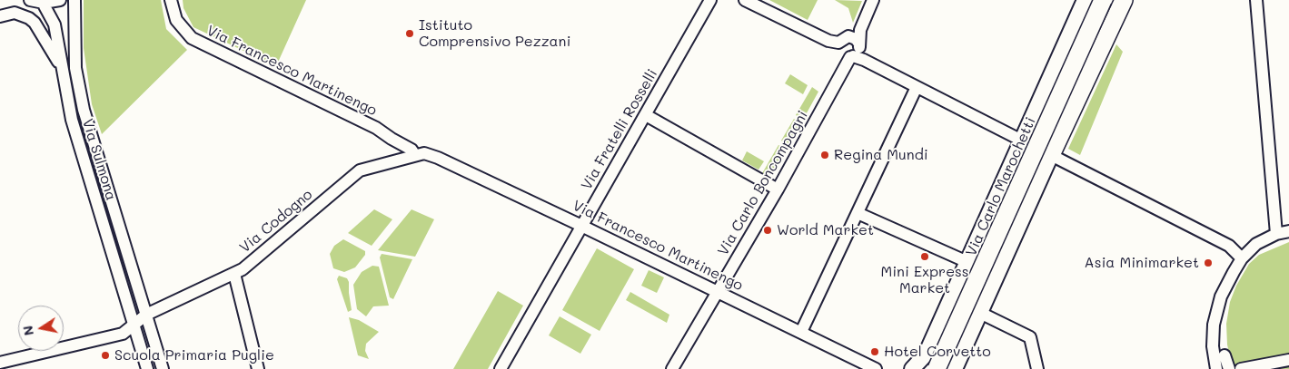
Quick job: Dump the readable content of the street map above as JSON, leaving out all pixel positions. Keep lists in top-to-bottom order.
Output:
{
  "streets": {
    "main road": ["Via Carlo Marochetti"],
    "street": [
      "Via Francesco Martinengo",
      "Via Fratelli Rosselli",
      "Via Sulmona",
      "Via Carlo Boncompagni",
      "Via Codogno"
    ]
  },
  "crossings": [
    ["Via Francesco Martinengo", "Via Fratelli Rosselli"],
    ["Via Francesco Martinengo", "Via Carlo Boncompagni"],
    ["Via Francesco Martinengo", "Via Codogno"],
    ["Via Sulmona", "Via Codogno"]
  ],
  "places": [
    "Istituto Comprensivo Pezzani",
    "Regina Mundi",
    "World Market",
    "Mini Express Market",
    "Asia Minimarket",
    "Hotel Corvetto",
    "Scuola Primaria Puglie"
  ],
  "north": "left"
}
